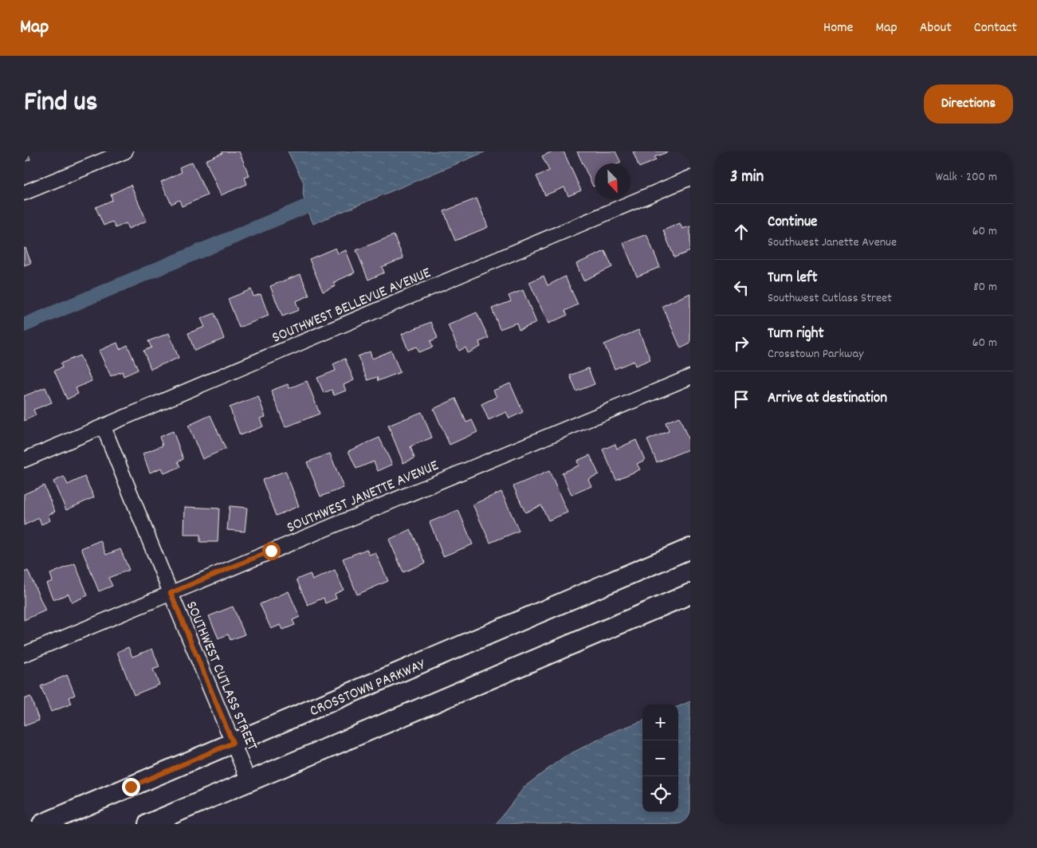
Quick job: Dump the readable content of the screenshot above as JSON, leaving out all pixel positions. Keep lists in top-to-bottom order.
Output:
{
  "streets": {
    "main road": ["CROSSTOWN PARKWAY"],
    "street": ["SOUTHWEST BELLEVUE AVENUE", "SOUTHWEST JANETTE AVENUE", "SOUTHWEST CUTLASS STREET"]
  },
  "crossings": [
    ["SOUTHWEST BELLEVUE AVENUE", "SOUTHWEST CUTLASS STREET"],
    ["SOUTHWEST JANETTE AVENUE", "SOUTHWEST CUTLASS STREET"],
    ["SOUTHWEST CUTLASS STREET", "CROSSTOWN PARKWAY"]
  ],
  "north": "bottom right",
  "page": {
    "header": "Map",
    "nav": [
      "Home",
      "Map",
      "About",
      "Contact"
    ],
    "title": "Find us",
    "buttons": "Directions",
    "heading": ["3 min", "Walk · 200 m"],
    "list": [
      ["Continue", "Southwest Janette Avenue", "60 m"],
      ["Turn left", "Southwest Cutlass Street", "80 m"],
      ["Turn right", "Crosstown Parkway", "60 m"],
      "Arrive at destination"
    ],
    "map_buttons": ["+", "−"]
  }
}
